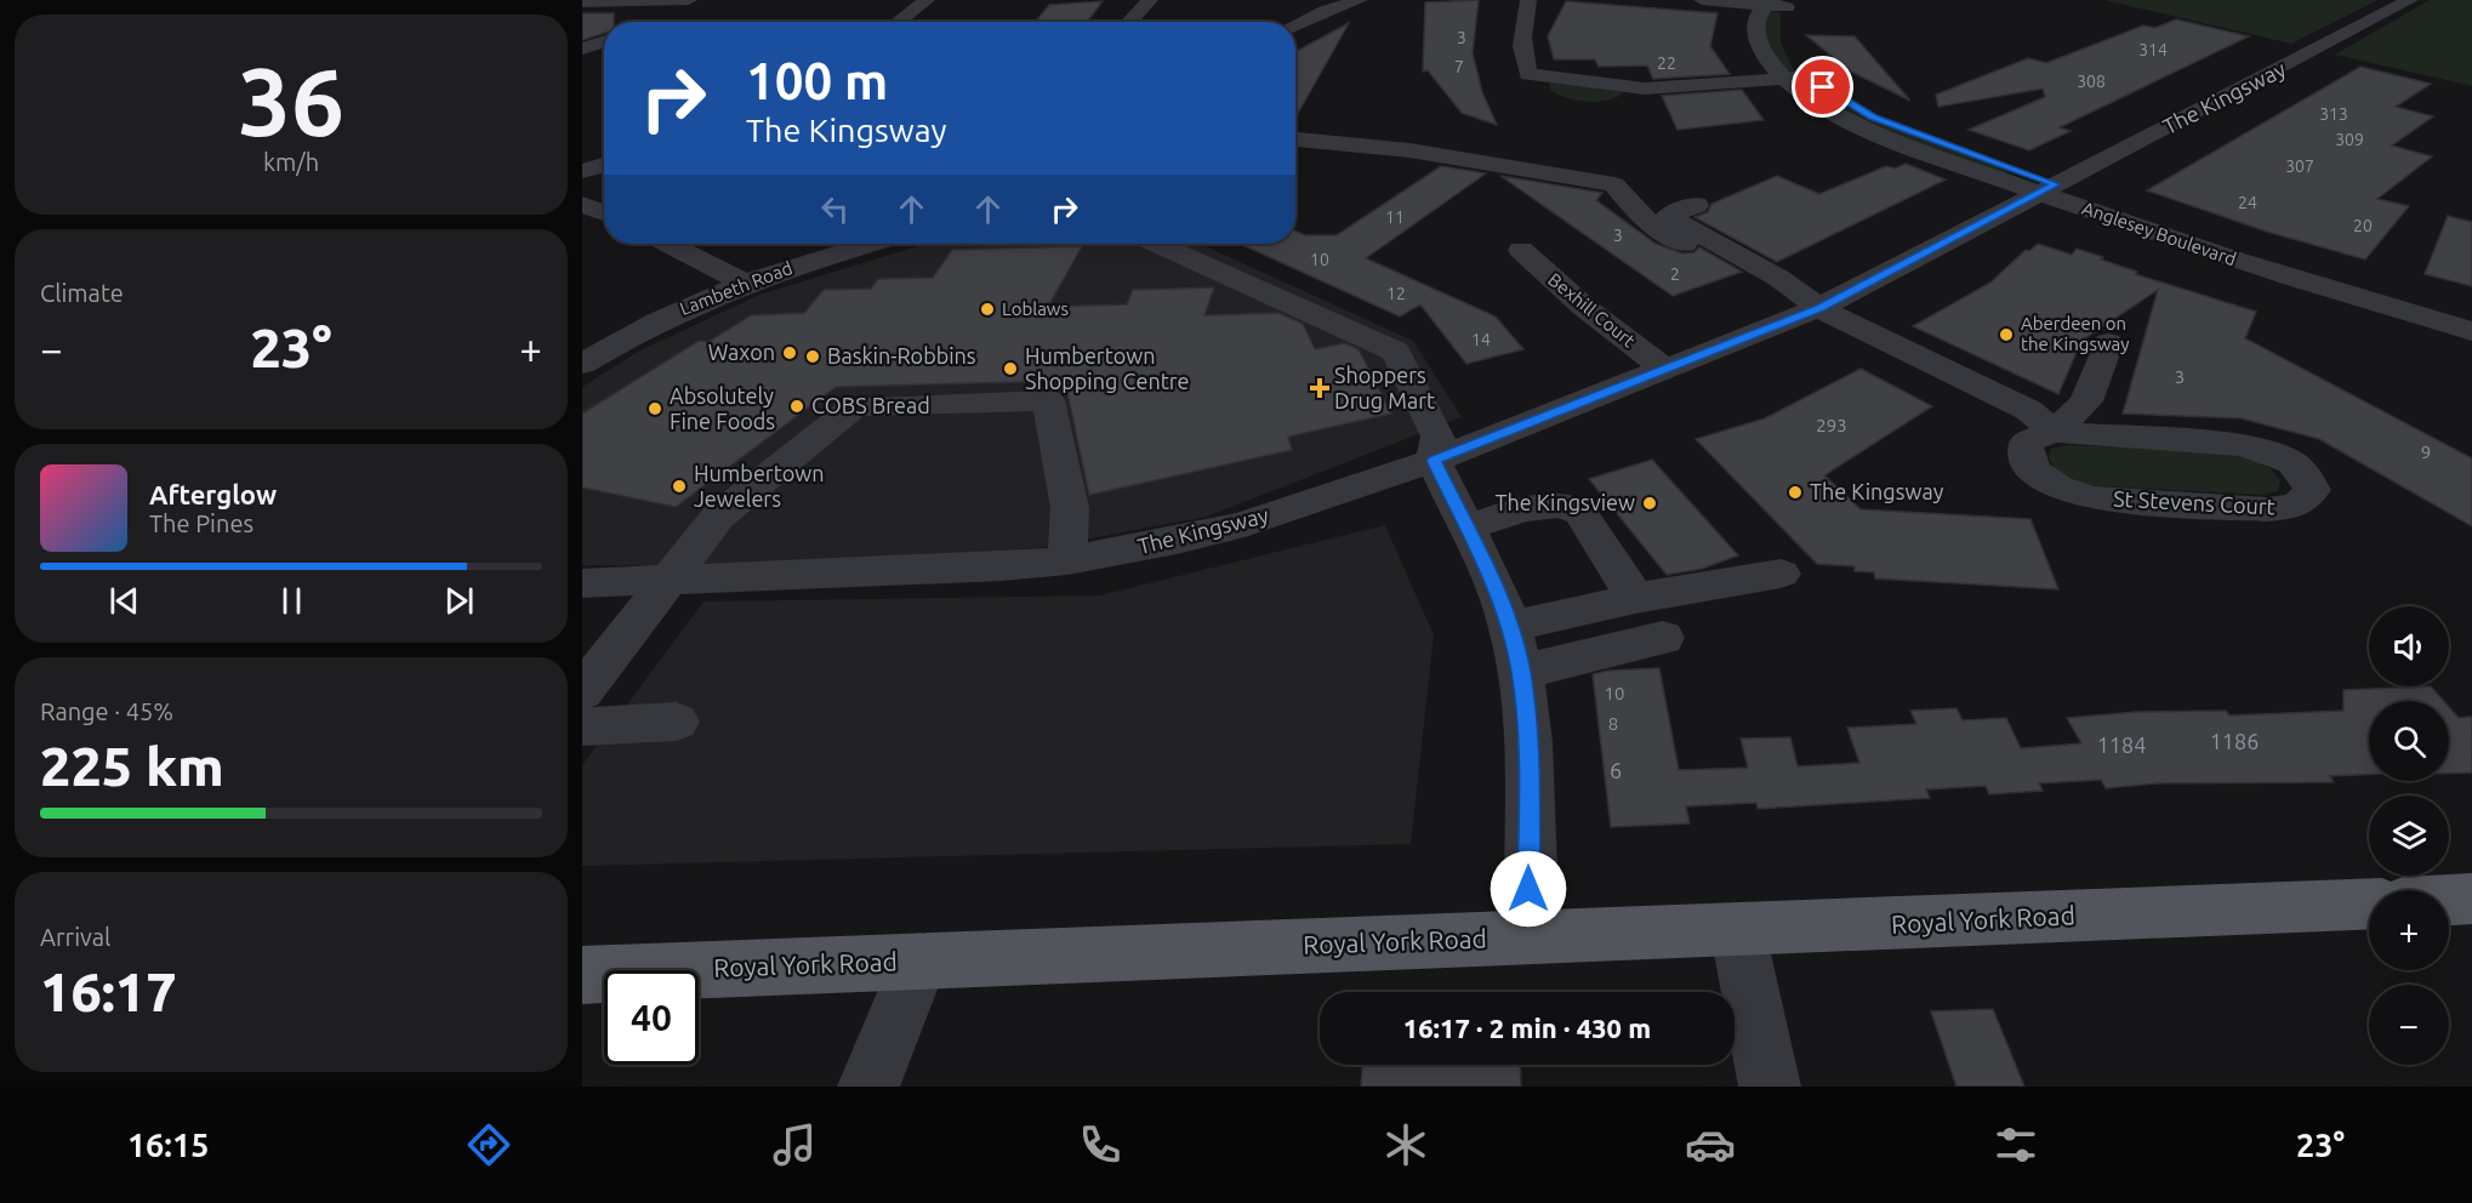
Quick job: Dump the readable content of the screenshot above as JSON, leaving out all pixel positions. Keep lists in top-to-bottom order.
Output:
{
  "streets": {
    "main road": ["Royal York Road"],
    "street": [
      "The Kingsway",
      "Anglesey Boulevard",
      "Lambeth Road",
      "Bexhill Court",
      "St Stevens Court"
    ]
  },
  "crossings": [
    ["The Kingsway", "Anglesey Boulevard"],
    ["The Kingsway", "Bexhill Court"]
  ],
  "places": {
    "other": [
      "Loblaws",
      "Aberdeen on the Kingsway",
      "Waxon",
      "Baskin-Robbins",
      "Humbertown Shopping Centre",
      "COBS Bread",
      "Absolutely Fine Foods",
      "Humbertown Jewelers",
      "The Kingsway",
      "The Kingsview"
    ],
    "health": ["Shoppers Drug Mart"]
  },
  "house_numbers": [
    "3",
    "314",
    "22",
    "7",
    "308",
    "313",
    "309",
    "307",
    "24",
    "11",
    "20",
    "3",
    "10",
    "2",
    "12",
    "14",
    "3",
    "293",
    "9",
    "10",
    "8",
    "1186",
    "1184",
    "6"
  ],
  "page": {
    "tile": [
      ["36", "km/h"],
      "Climate",
      ["Range · 45%", "225 km"],
      ["Arrival", "16:17"]
    ],
    "turn": ["100 m", "The Kingsway"],
    "heat": ["−", "23°", "+"],
    "song": ["Afterglow", "The Pines"],
    "map_buttons": ["+", "−"],
    "limit": "40",
    "trip": "16:17 · 2 min · 430 m",
    "tabs": ["16:15", "23°"]
  }
}
